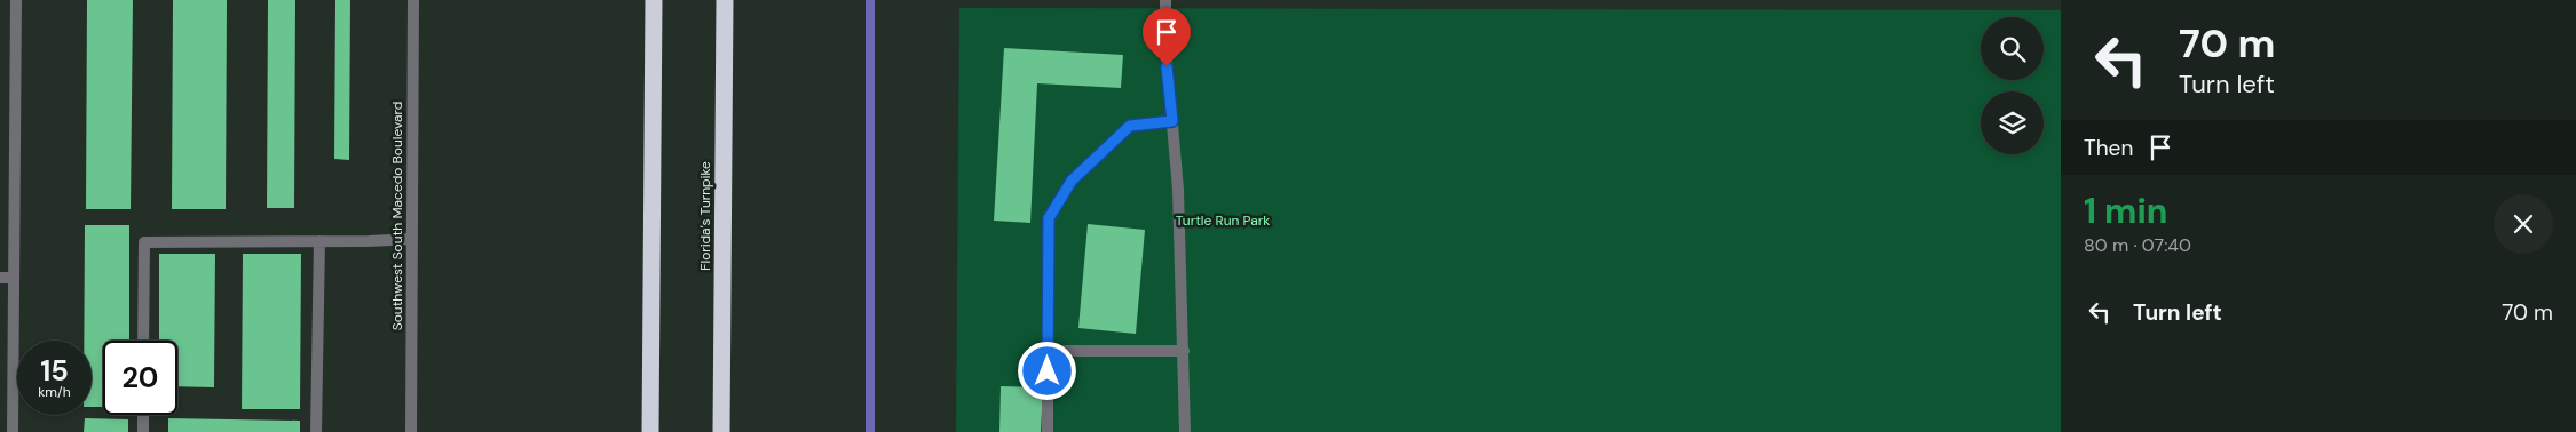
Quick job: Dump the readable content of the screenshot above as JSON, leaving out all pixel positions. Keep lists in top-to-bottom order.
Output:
{
  "streets": {
    "highway": ["Florida's Turnpike"],
    "street": ["Southwest South Macedo Boulevard"]
  },
  "parks": ["Turtle Run Park"],
  "page": {
    "turn": ["70 m", "Turn left"],
    "then": "Then",
    "heading": ["1 min", "80 m · 07:40"],
    "list": [
      {
        "name": "Turn left",
        "value": "70 m"
      }
    ],
    "speed": "15 km/h",
    "limit": "20"
  }
}
